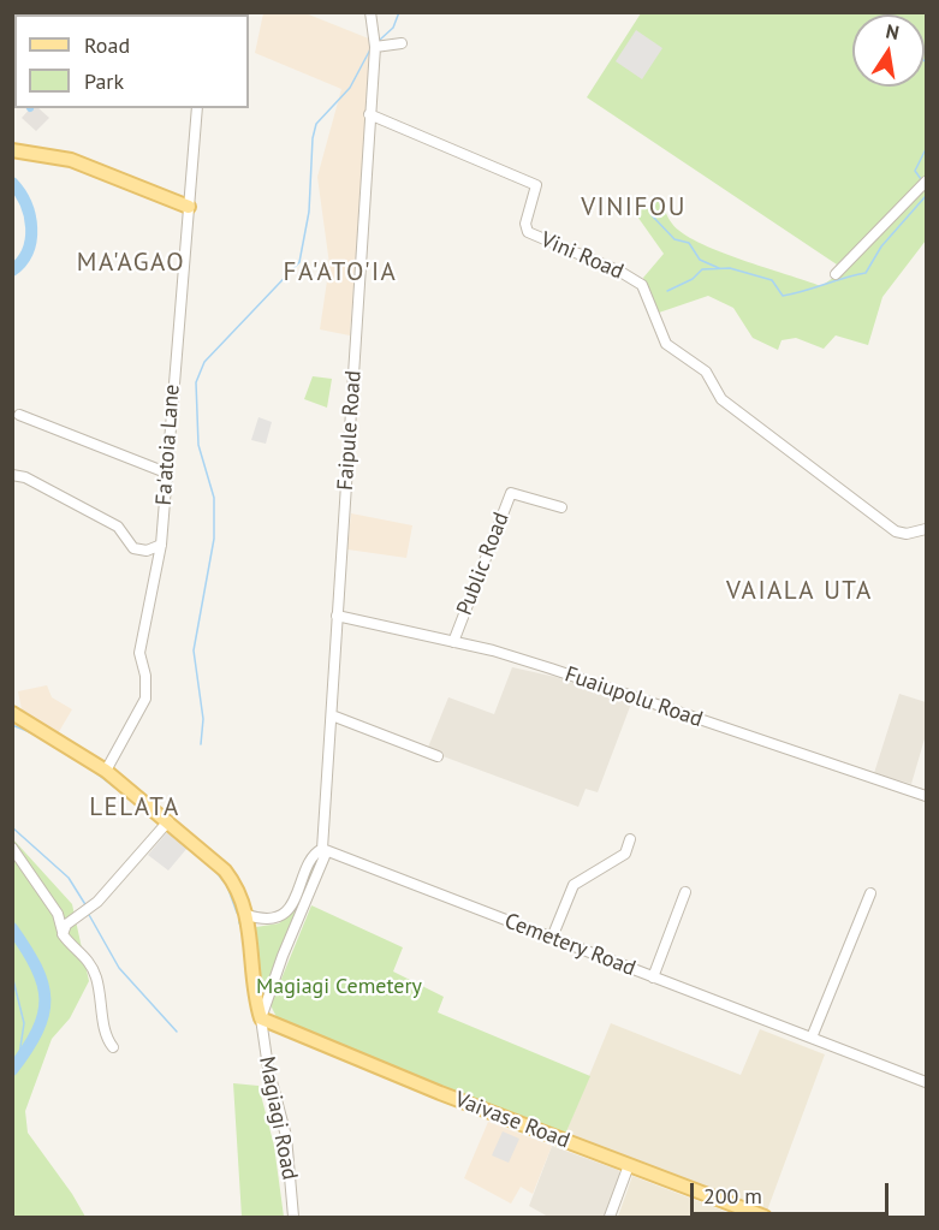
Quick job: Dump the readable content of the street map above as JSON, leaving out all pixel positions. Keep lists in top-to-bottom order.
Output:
{
  "streets": {
    "main road": ["Vaivase Road"],
    "street": [
      "Vini Road",
      "Faipule Road",
      "Fa'atoia Lane",
      "Public Road",
      "Fuaiupolu Road",
      "Cemetery Road",
      "Magiagi Road"
    ]
  },
  "crossings": [
    ["Vini Road", "Faipule Road"],
    ["Faipule Road", "Fuaiupolu Road"],
    ["Faipule Road", "Cemetery Road"],
    ["Faipule Road", "Magiagi Road"],
    ["Faipule Road", "Vaivase Road"],
    ["Public Road", "Fuaiupolu Road"],
    ["Magiagi Road", "Vaivase Road"]
  ],
  "districts": [
    "VINIFOU",
    "MA'AGAO",
    "FA'ATO'IA",
    "VAIALA UTA",
    "LELATA"
  ],
  "parks": ["Magiagi Cemetery"],
  "legend": ["Road", "Park"],
  "scale_bar": "200 m",
  "north": "top"
}
